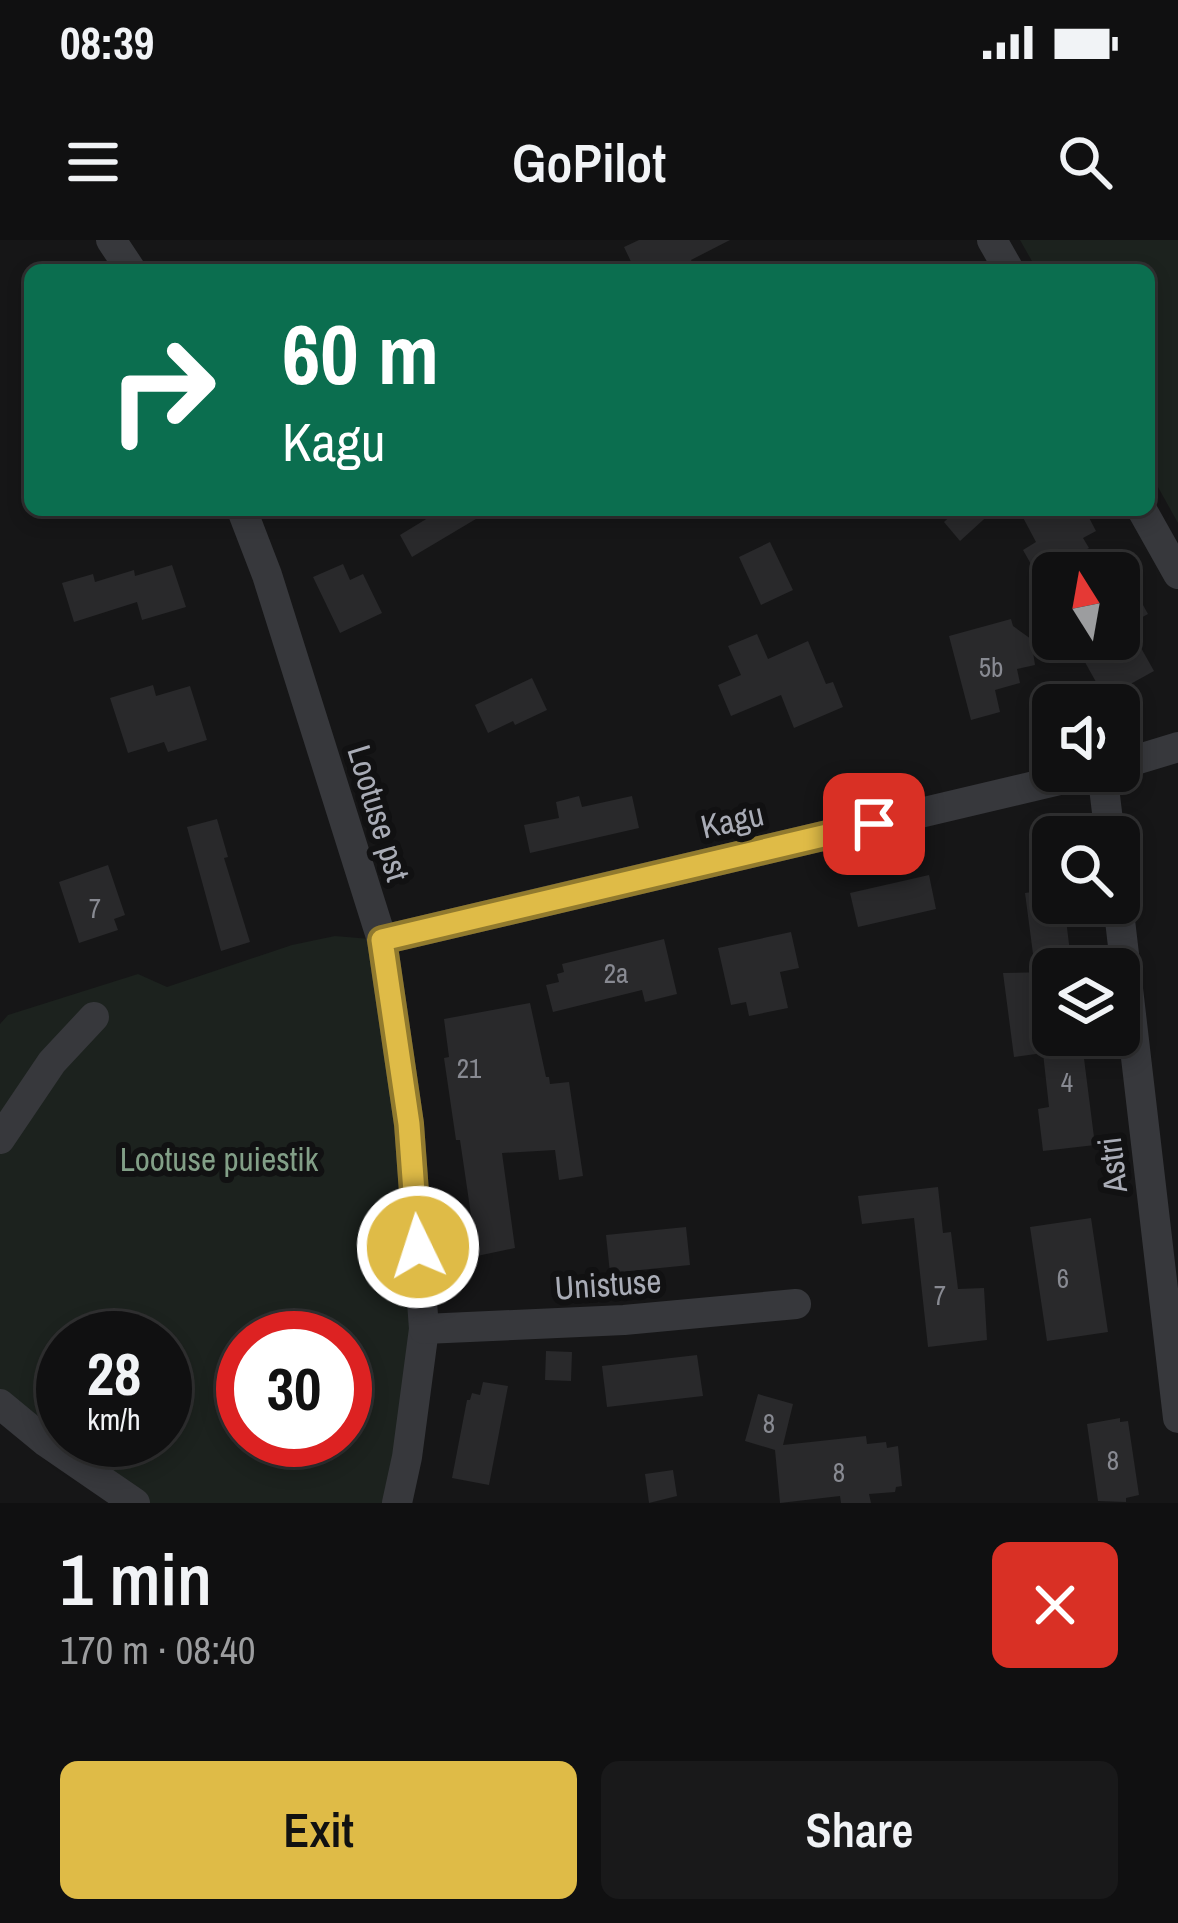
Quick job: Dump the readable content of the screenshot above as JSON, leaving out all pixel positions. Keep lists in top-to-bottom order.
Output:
{
  "streets": {
    "street": [
      "Lootuse pst",
      "Kagu",
      "Astri",
      "Unistuse"
    ]
  },
  "crossings": [
    ["Lootuse pst", "Kagu"],
    ["Lootuse pst", "Unistuse"]
  ],
  "parks": ["Lootuse puiestik"],
  "house_numbers": [
    "5b",
    "7",
    "2a",
    "21",
    "4",
    "6",
    "7",
    "8",
    "8",
    "8"
  ],
  "north": "top",
  "page": {
    "status": "08:39",
    "header": "GoPilot",
    "turn": ["60 m", "Kagu"],
    "speed": "28 km/h",
    "limit": "30",
    "heading": ["1 min", "170 m · 08:40"],
    "buttons": ["Exit", "Share"]
  }
}
